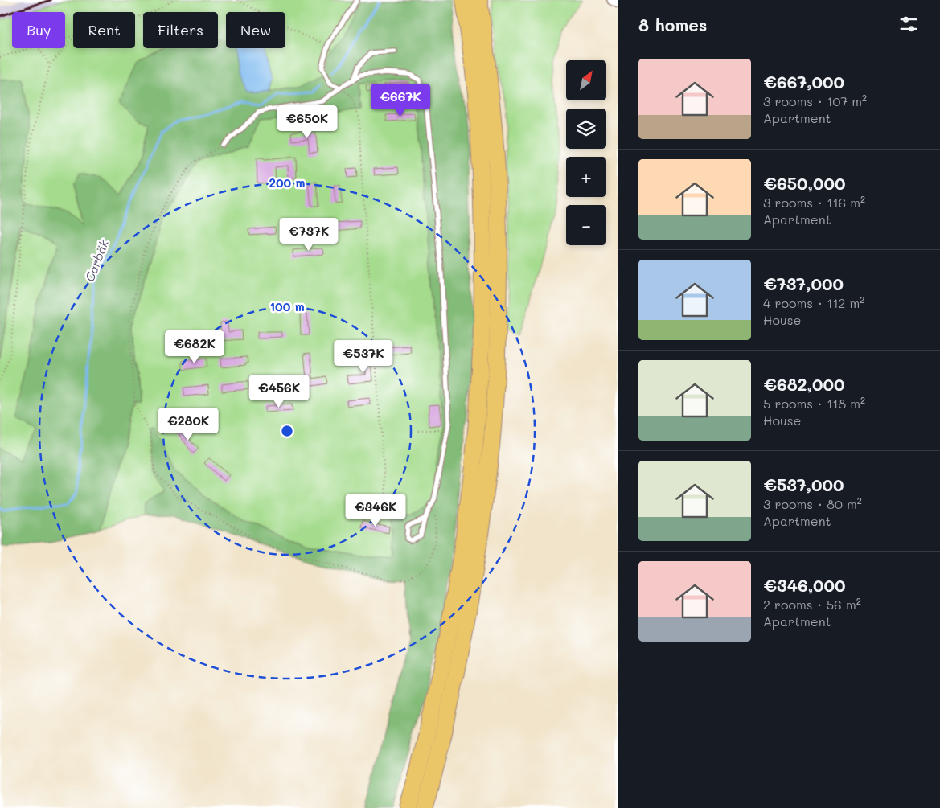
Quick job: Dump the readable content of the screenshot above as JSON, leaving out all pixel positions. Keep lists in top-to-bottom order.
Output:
{
  "water": ["Carbäk"],
  "north": "top right",
  "page": {
    "heading": "8 homes",
    "chip": [
      "Buy",
      "Rent",
      "Filters",
      "New"
    ],
    "list": [
      {
        "name": "€667,000",
        "note": "3 rooms · 107 m² · Apartment"
      },
      {
        "name": "€650,000",
        "note": "3 rooms · 116 m² · Apartment"
      },
      {
        "name": "€737,000",
        "note": "4 rooms · 112 m² · House"
      },
      {
        "name": "€682,000",
        "note": "5 rooms · 118 m² · House"
      },
      {
        "name": "€537,000",
        "note": "3 rooms · 80 m² · Apartment"
      },
      {
        "name": "€346,000",
        "note": "2 rooms · 56 m² · Apartment"
      }
    ],
    "map_buttons": ["+", "−"],
    "price": [
      "€667K",
      "€650K",
      "€737K",
      "€682K",
      "€537K",
      "€456K",
      "€280K",
      "€346K"
    ]
  },
  "rings": ["200 m", "100 m"]
}
